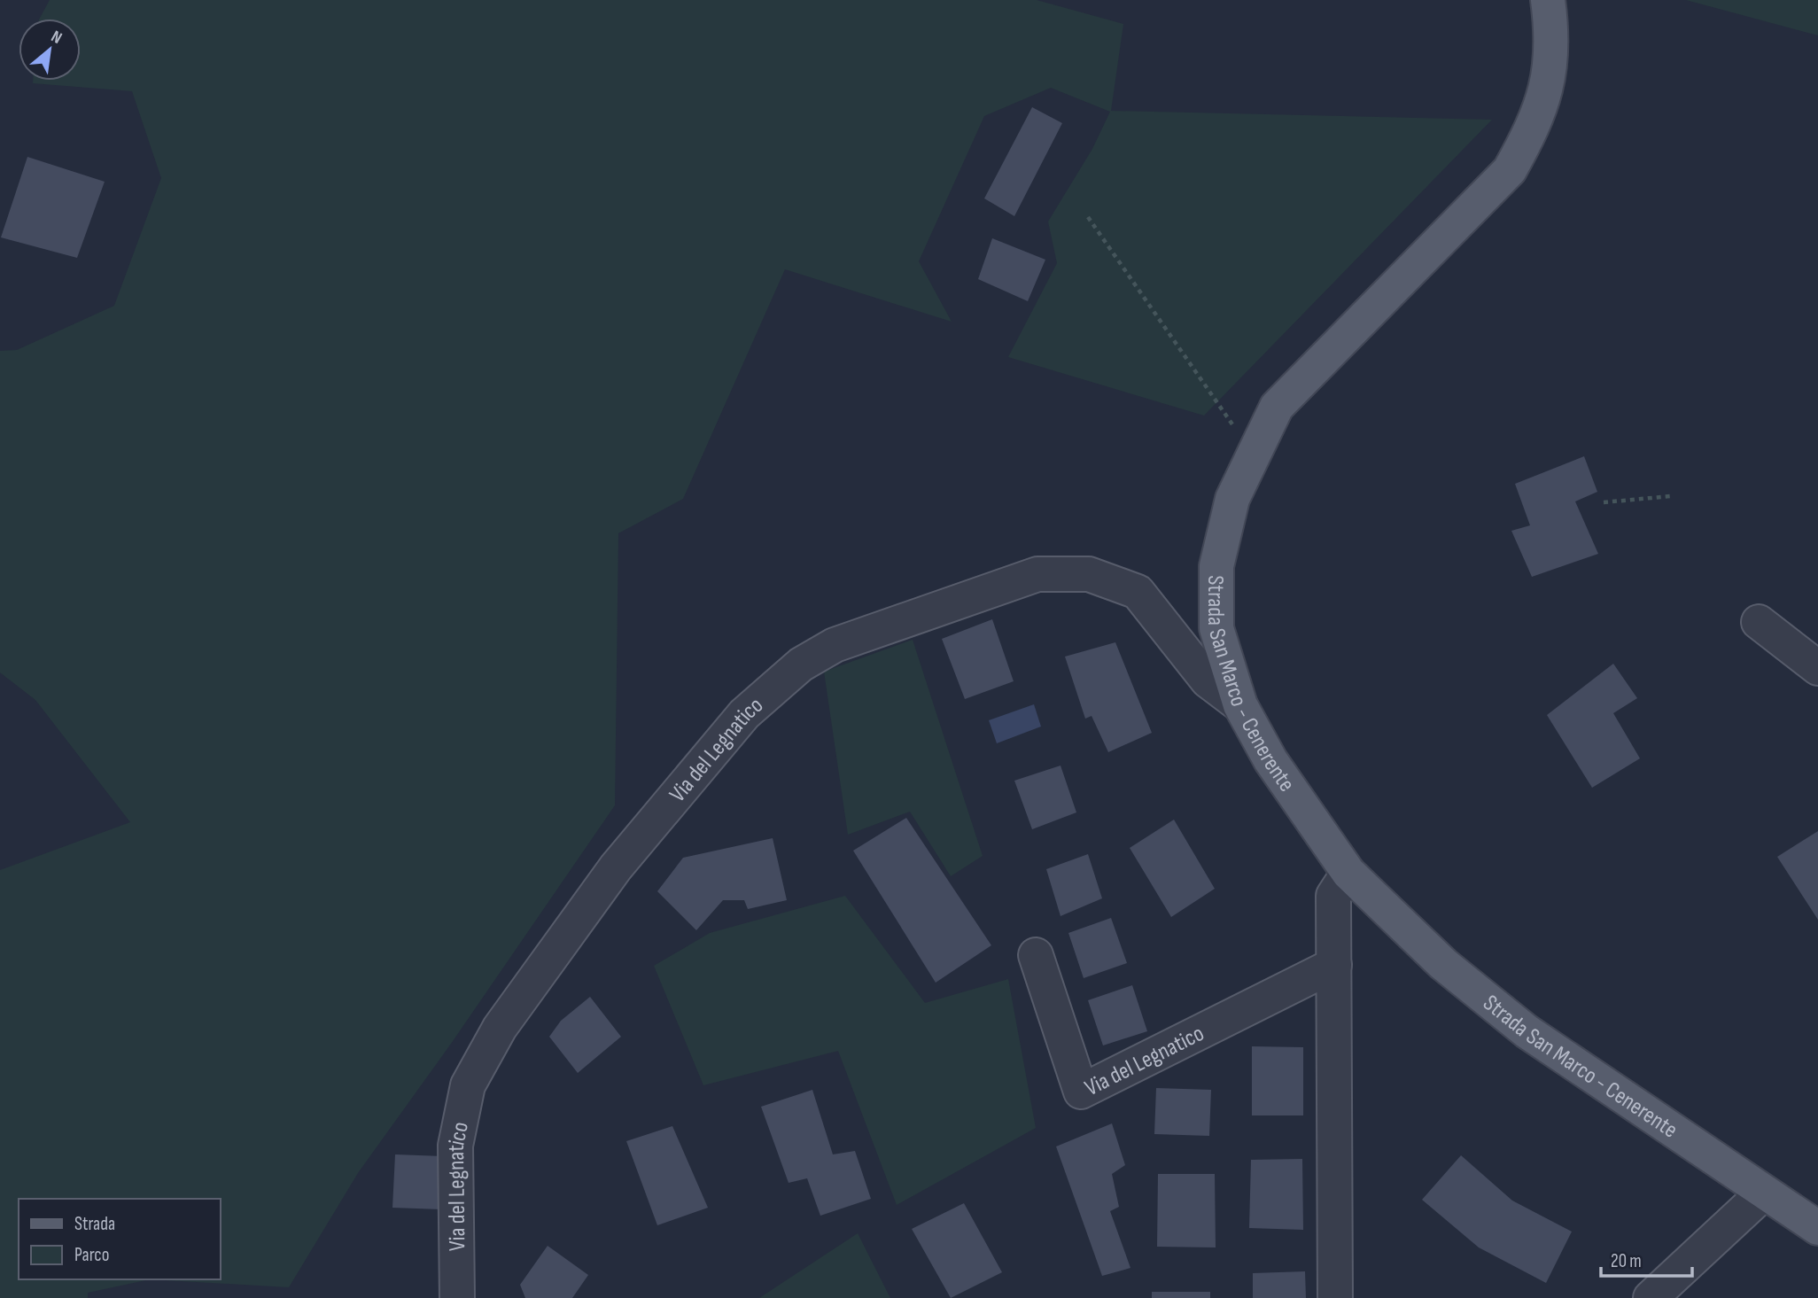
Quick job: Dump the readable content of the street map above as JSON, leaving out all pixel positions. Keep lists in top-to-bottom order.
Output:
{
  "streets": {
    "main road": ["Strada San Marco - Cenerente"],
    "street": ["Via del Legnatico"]
  },
  "crossings": [
    ["Strada San Marco - Cenerente", "Via del Legnatico"]
  ],
  "legend": ["Strada", "Parco"],
  "scale_bar": "20 m",
  "north": "top right"
}
